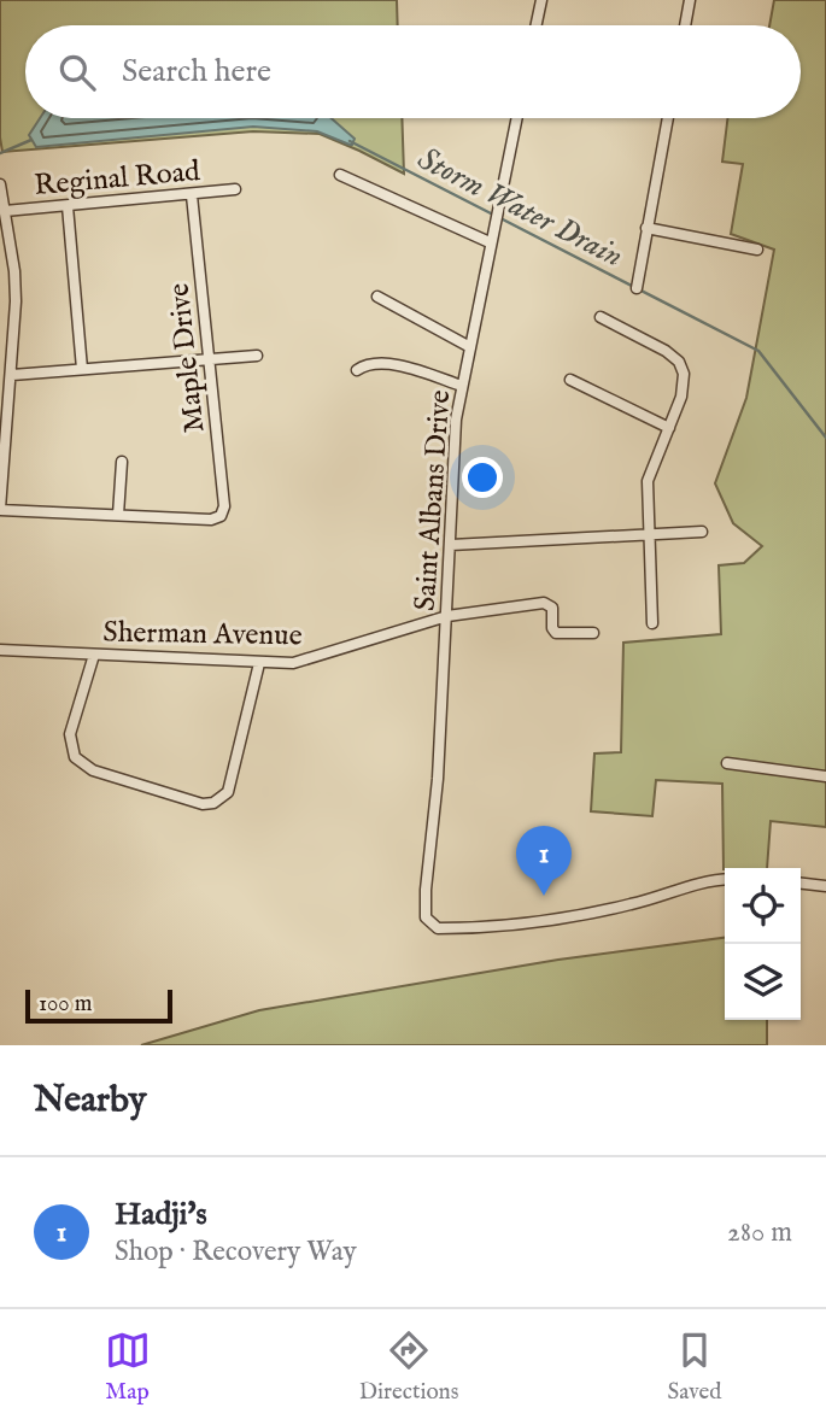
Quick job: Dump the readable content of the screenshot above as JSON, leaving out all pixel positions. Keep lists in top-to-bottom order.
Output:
{
  "streets": {
    "street": [
      "Reginal Road",
      "Maple Drive",
      "Saint Albans Drive",
      "Sherman Avenue"
    ]
  },
  "crossings": [
    ["Reginal Road", "Maple Drive"],
    ["Saint Albans Drive", "Sherman Avenue"]
  ],
  "water": ["Storm Water Drain"],
  "scale_bar": "100 m",
  "page": {
    "search": "Search here",
    "pins": "1",
    "scale": "100 m",
    "heading": "Nearby",
    "list": [
      {
        "mark": "1",
        "name": "Hadji's",
        "note": "Shop · Recovery Way",
        "value": "280 m"
      }
    ],
    "nav": ["Map", "Directions", "Saved"]
  }
}
